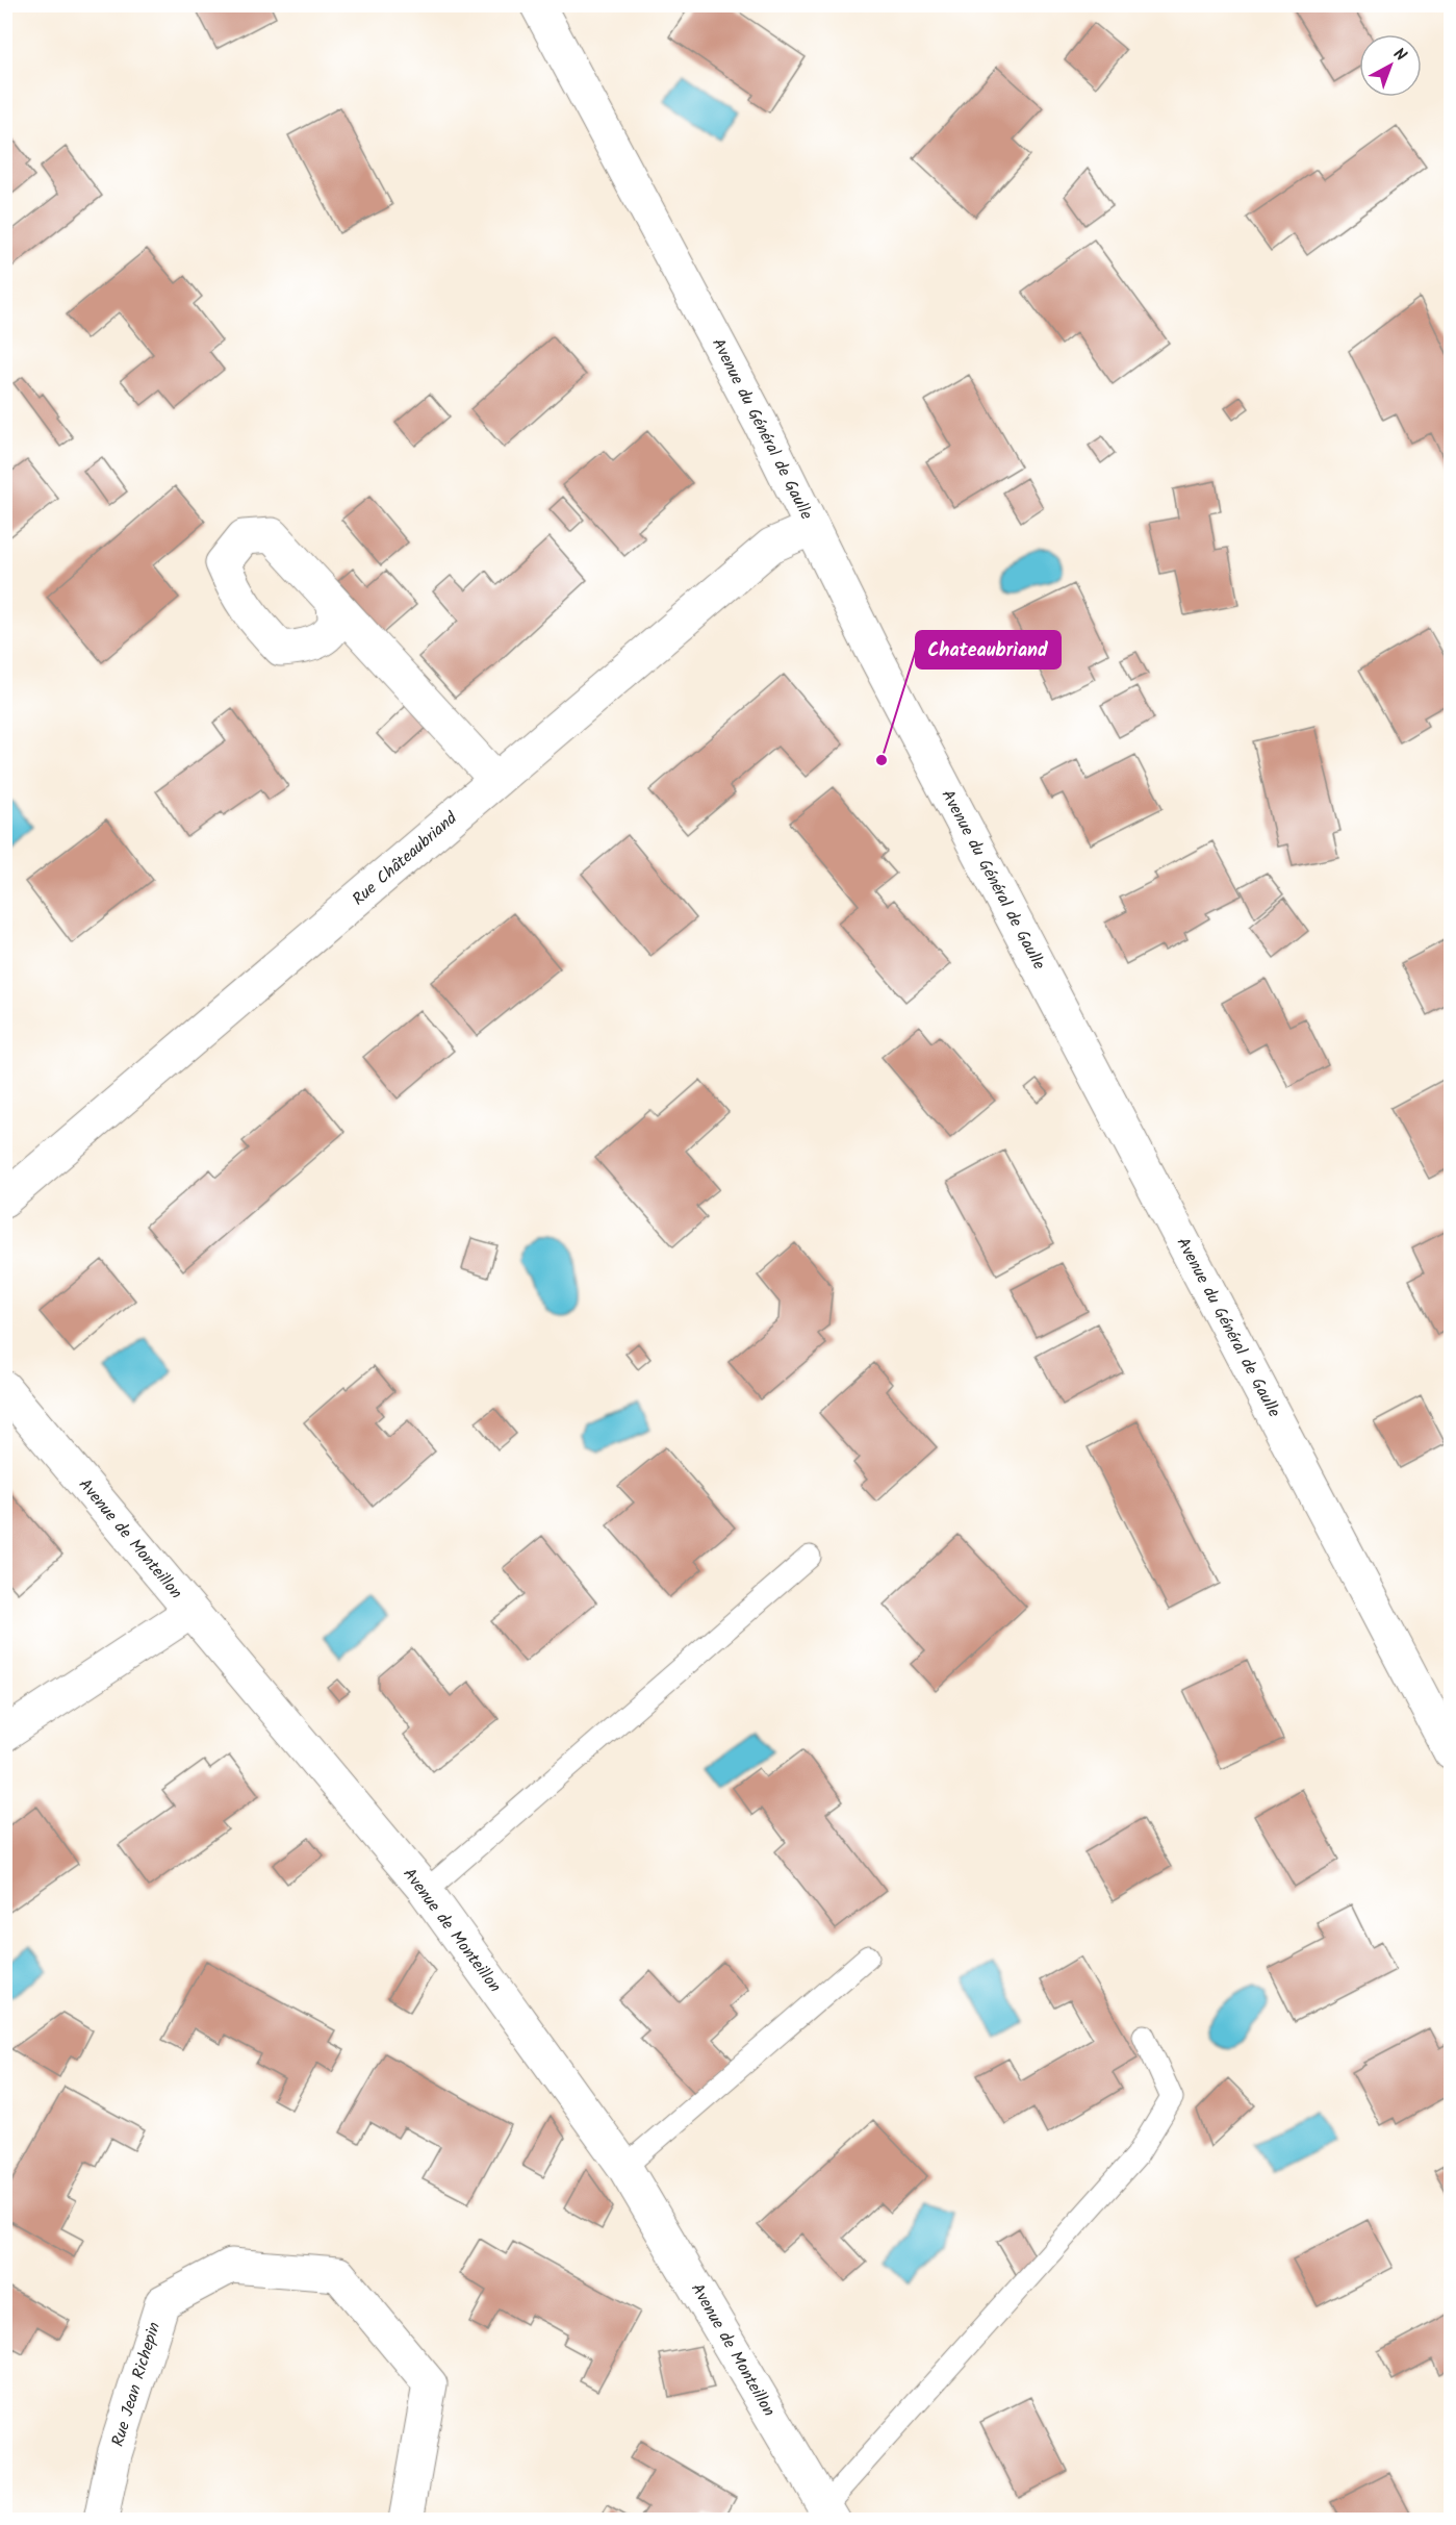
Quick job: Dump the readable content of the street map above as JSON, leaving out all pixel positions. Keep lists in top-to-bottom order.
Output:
{
  "streets": {
    "street": [
      "Avenue du Général de Gaulle",
      "Rue Châteaubriand",
      "Avenue de Monteillon",
      "Rue Jean Richepin"
    ]
  },
  "crossings": [
    ["Avenue du Général de Gaulle", "Rue Châteaubriand"]
  ],
  "places": ["Chateaubriand"],
  "north": "top right"
}
